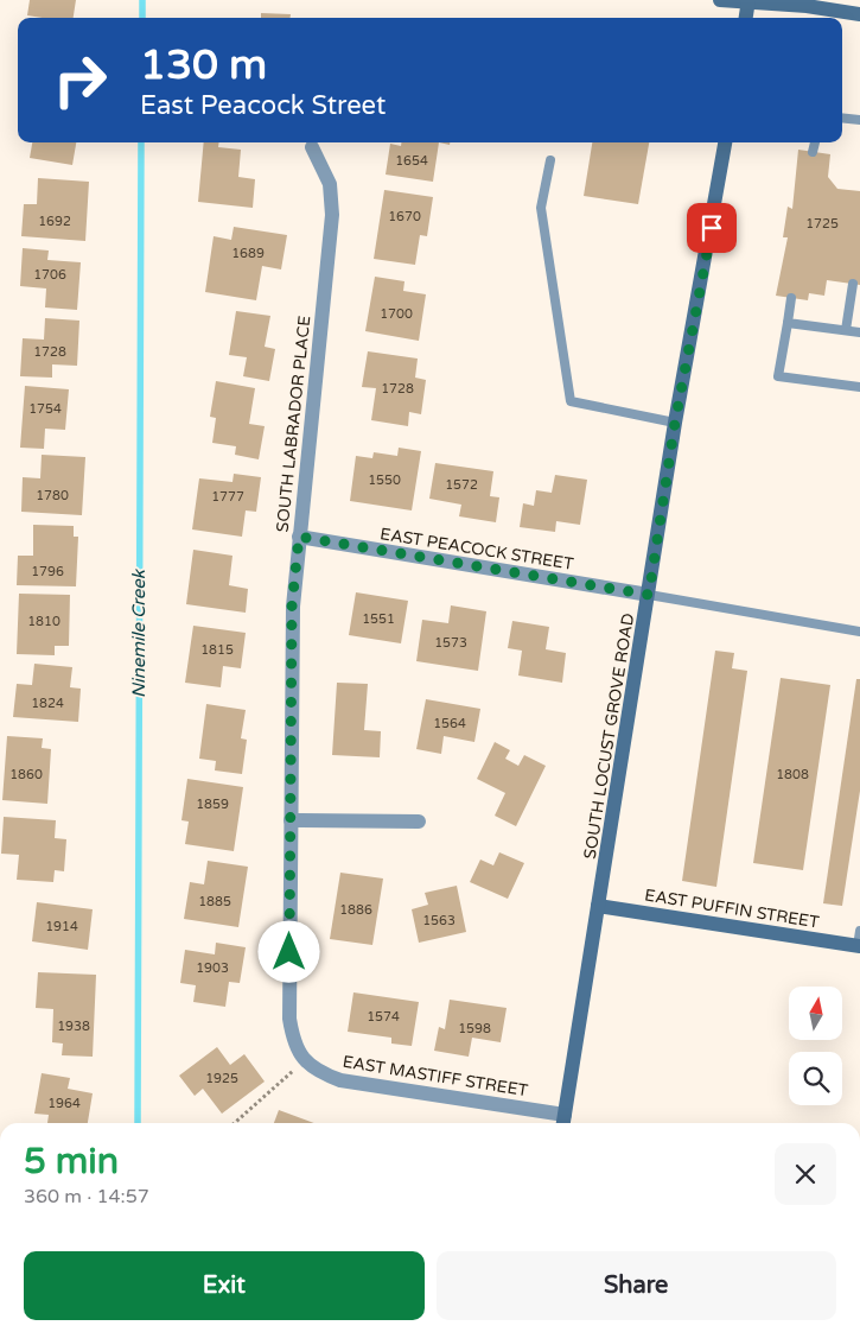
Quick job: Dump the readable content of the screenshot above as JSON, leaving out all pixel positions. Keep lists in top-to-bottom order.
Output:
{
  "streets": {
    "main road": ["SOUTH LOCUST GROVE ROAD", "EAST PUFFIN STREET"],
    "street": ["SOUTH LABRADOR PLACE", "EAST PEACOCK STREET", "EAST MASTIFF STREET"]
  },
  "crossings": [
    ["SOUTH LABRADOR PLACE", "EAST PEACOCK STREET"],
    ["SOUTH LABRADOR PLACE", "EAST MASTIFF STREET"],
    ["EAST PEACOCK STREET", "SOUTH LOCUST GROVE ROAD"],
    ["SOUTH LOCUST GROVE ROAD", "EAST PUFFIN STREET"],
    ["SOUTH LOCUST GROVE ROAD", "EAST MASTIFF STREET"]
  ],
  "water": ["Ninemile Creek"],
  "house_numbers": [
    "1654",
    "1670",
    "1692",
    "1725",
    "1689",
    "1706",
    "1700",
    "1728",
    "1728",
    "1754",
    "1550",
    "1572",
    "1780",
    "1777",
    "1796",
    "1551",
    "1810",
    "1573",
    "1815",
    "1824",
    "1564",
    "1860",
    "1808",
    "1859",
    "1885",
    "1886",
    "1563",
    "1914",
    "1903",
    "1574",
    "1938",
    "1598",
    "1925",
    "1964"
  ],
  "north": "top",
  "page": {
    "turn": ["130 m", "East Peacock Street"],
    "heading": ["5 min", "360 m · 14:57"],
    "buttons": ["Exit", "Share"]
  }
}
